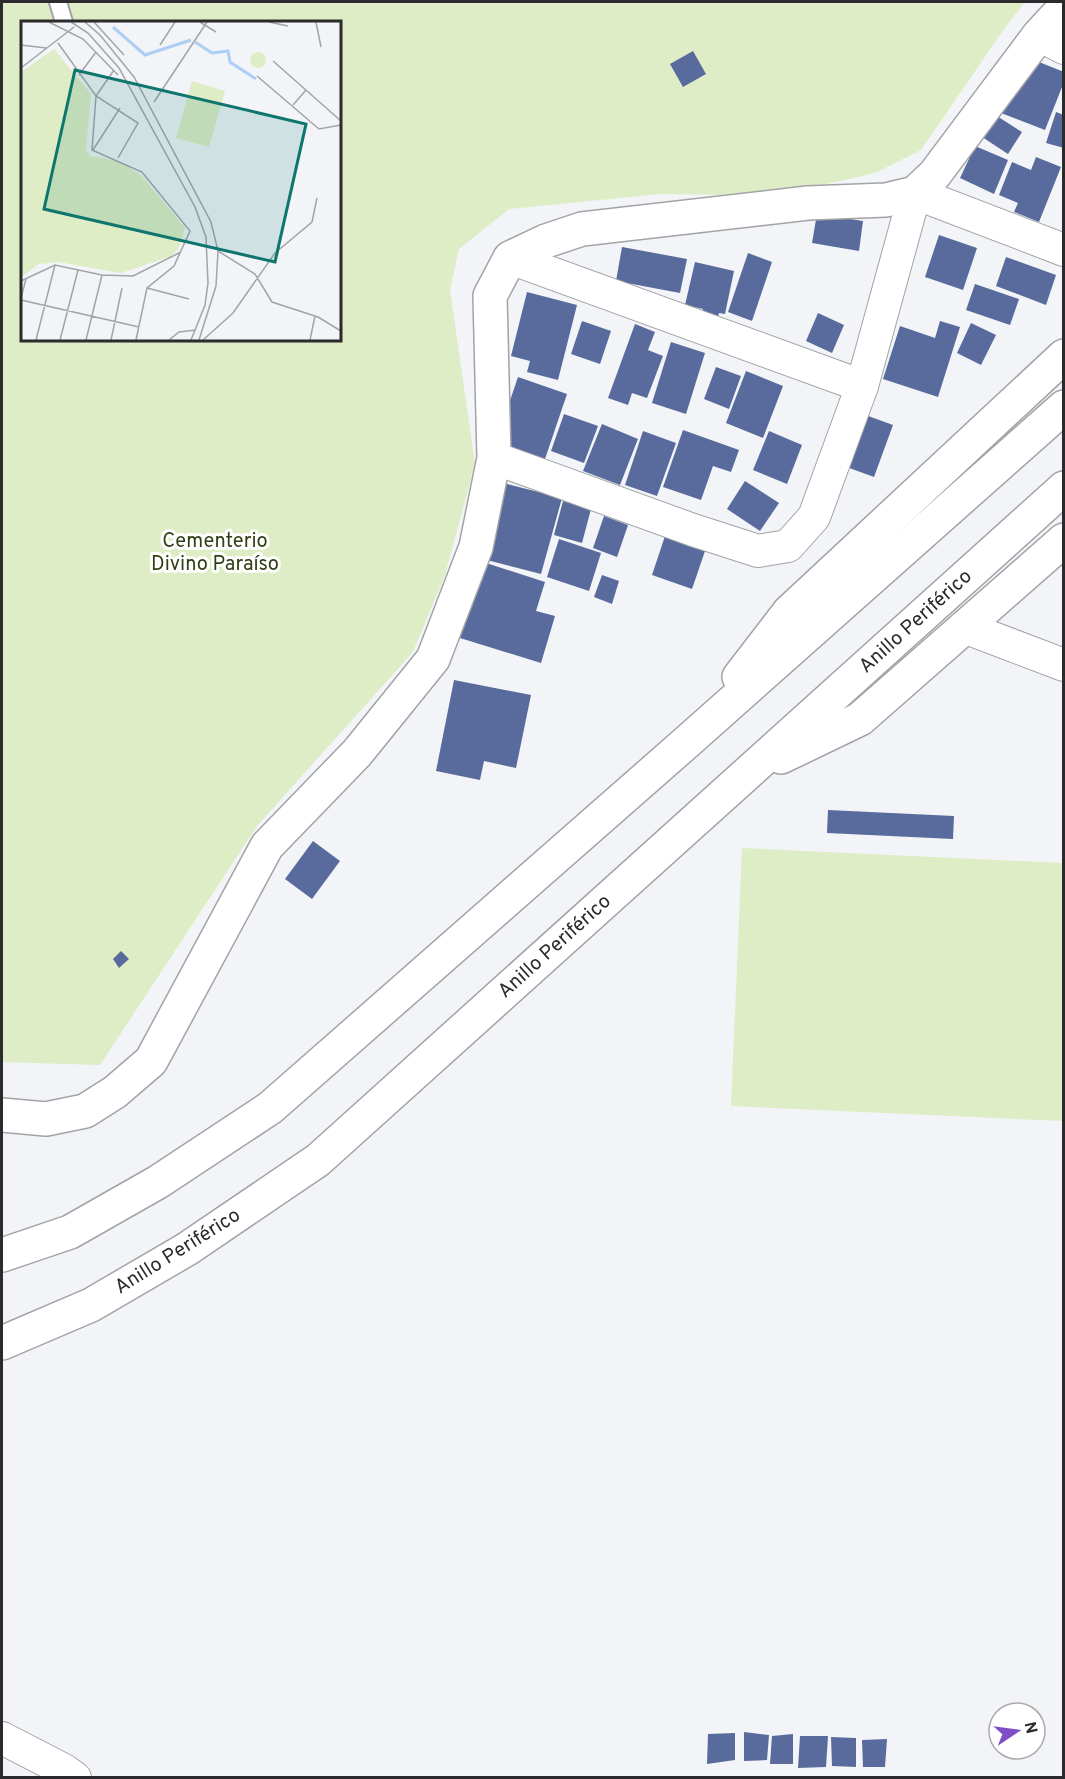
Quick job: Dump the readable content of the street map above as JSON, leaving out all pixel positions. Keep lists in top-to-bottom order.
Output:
{
  "streets": {
    "main road": ["Anillo Periférico"]
  },
  "parks": ["Cementerio Divino Paraíso"],
  "north": "right"
}
